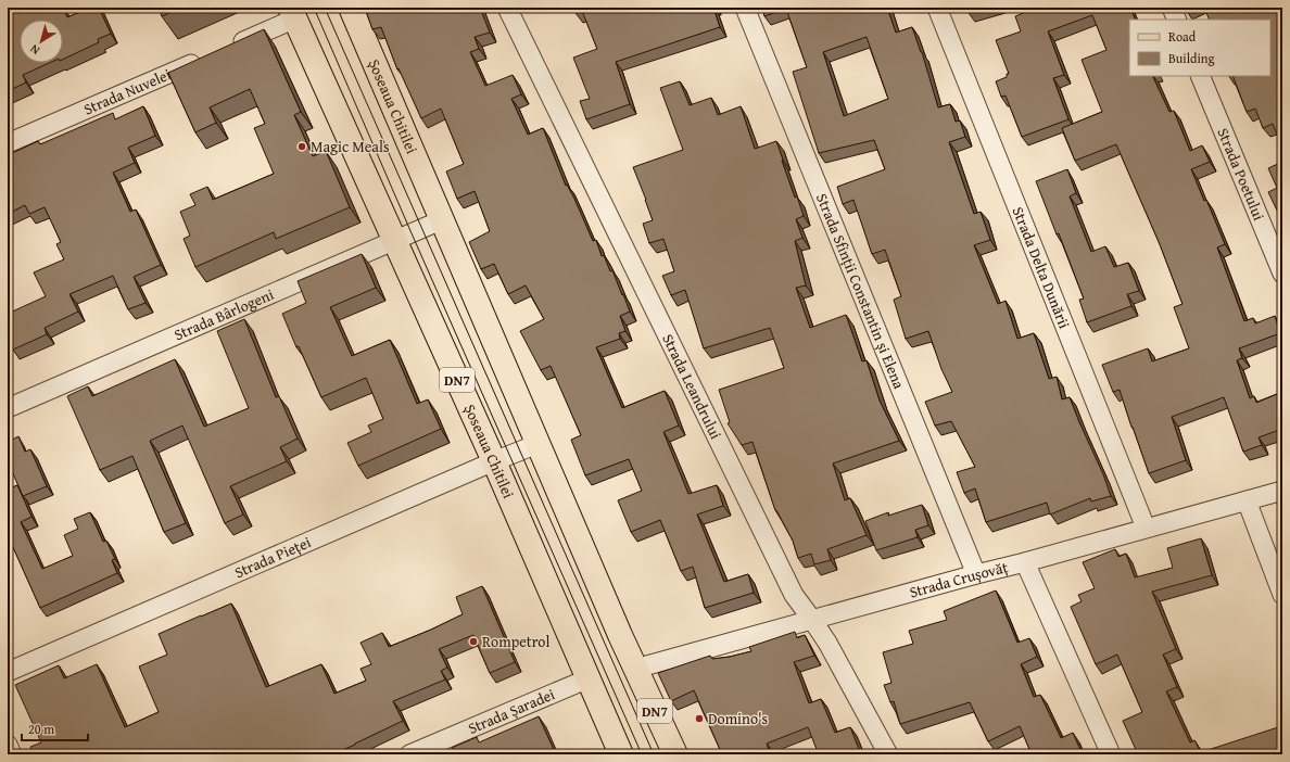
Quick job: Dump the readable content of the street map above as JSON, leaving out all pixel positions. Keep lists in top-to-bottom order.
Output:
{
  "streets": {
    "main road": ["Șoseaua Chitilei", "DN7"],
    "street": [
      "Strada Nuvelei",
      "Strada Poetului",
      "Strada Delta Dunării",
      "Strada Sfinții Constantin și Elena",
      "Strada Bârlogeni",
      "Strada Leandrului",
      "Strada Pieței",
      "Strada Crușovăț",
      "Strada Șaradei"
    ]
  },
  "crossings": [
    ["Șoseaua Chitilei", "Strada Bârlogeni"],
    ["Șoseaua Chitilei", "Strada Pieței"],
    ["Șoseaua Chitilei", "Strada Crușovăț"],
    ["Șoseaua Chitilei", "Strada Șaradei"],
    ["Strada Delta Dunării", "Strada Crușovăț"],
    ["Strada Sfinții Constantin și Elena", "Strada Crușovăț"],
    ["Strada Leandrului", "Strada Crușovăț"]
  ],
  "places": ["Magic Meals", "Rompetrol", "Domino's"],
  "legend": ["Road", "Building"],
  "scale_bar": "20 m",
  "north": "bottom left"
}
